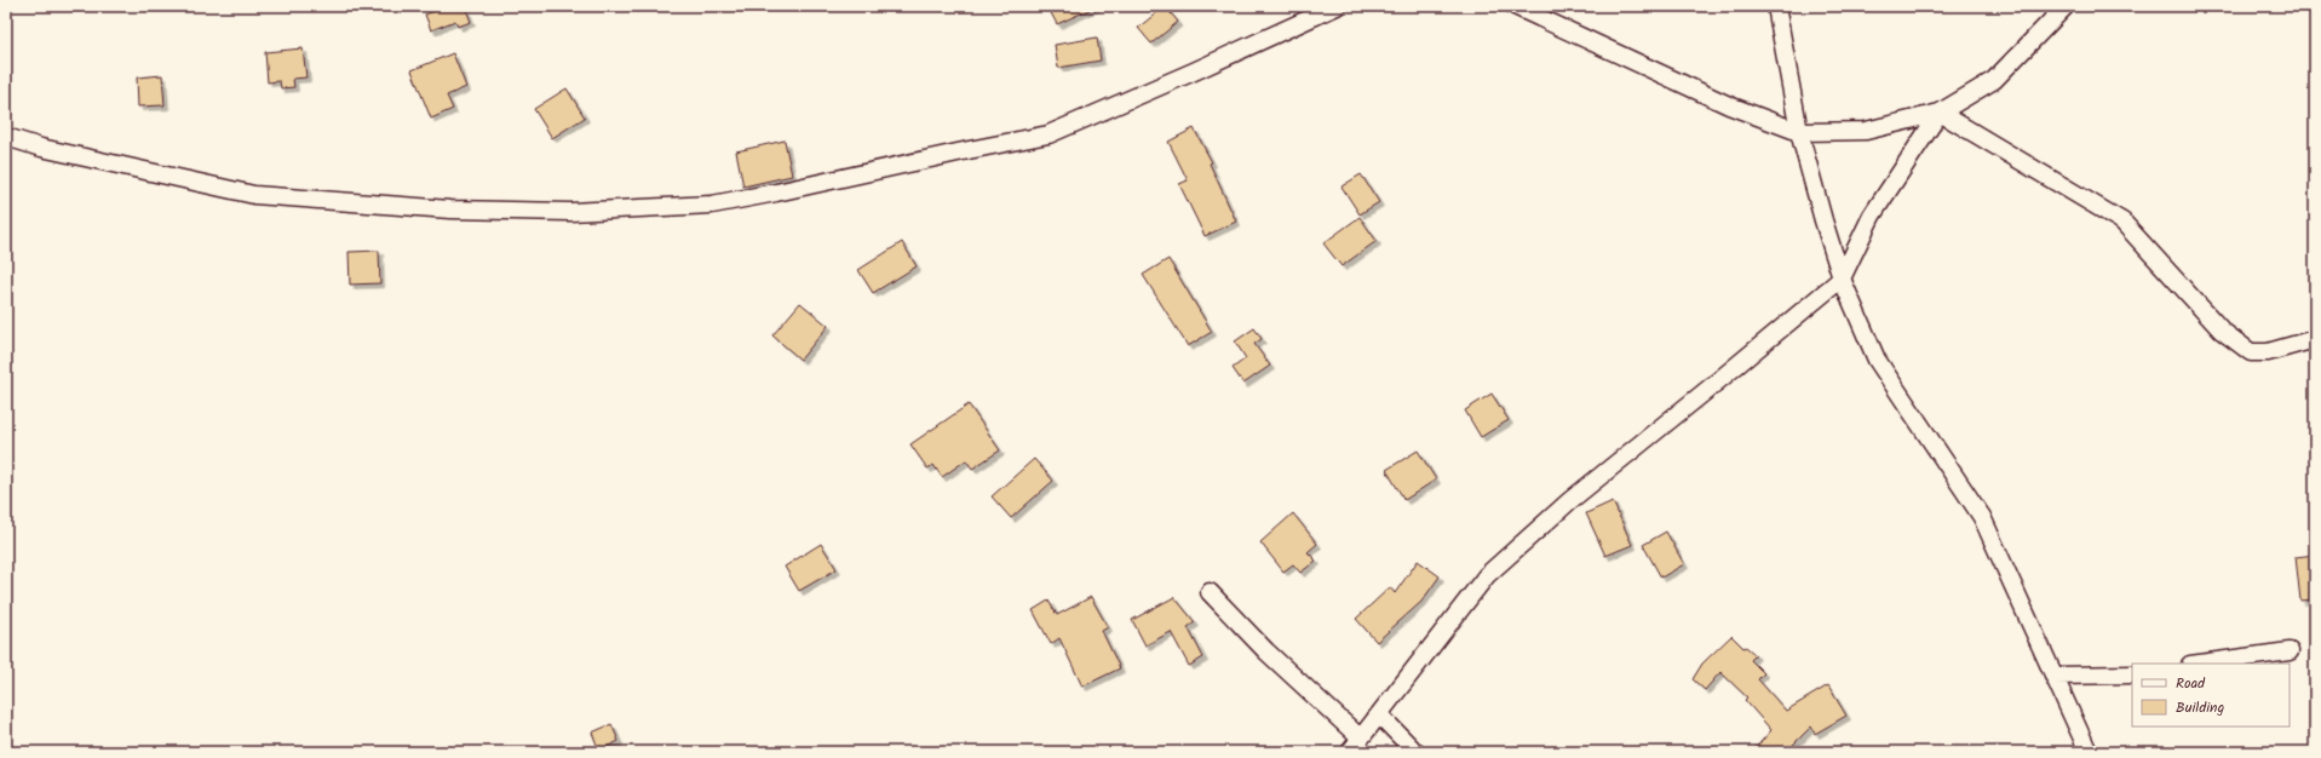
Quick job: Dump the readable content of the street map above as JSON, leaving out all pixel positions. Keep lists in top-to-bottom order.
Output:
{
  "legend": ["Road", "Building"]
}
